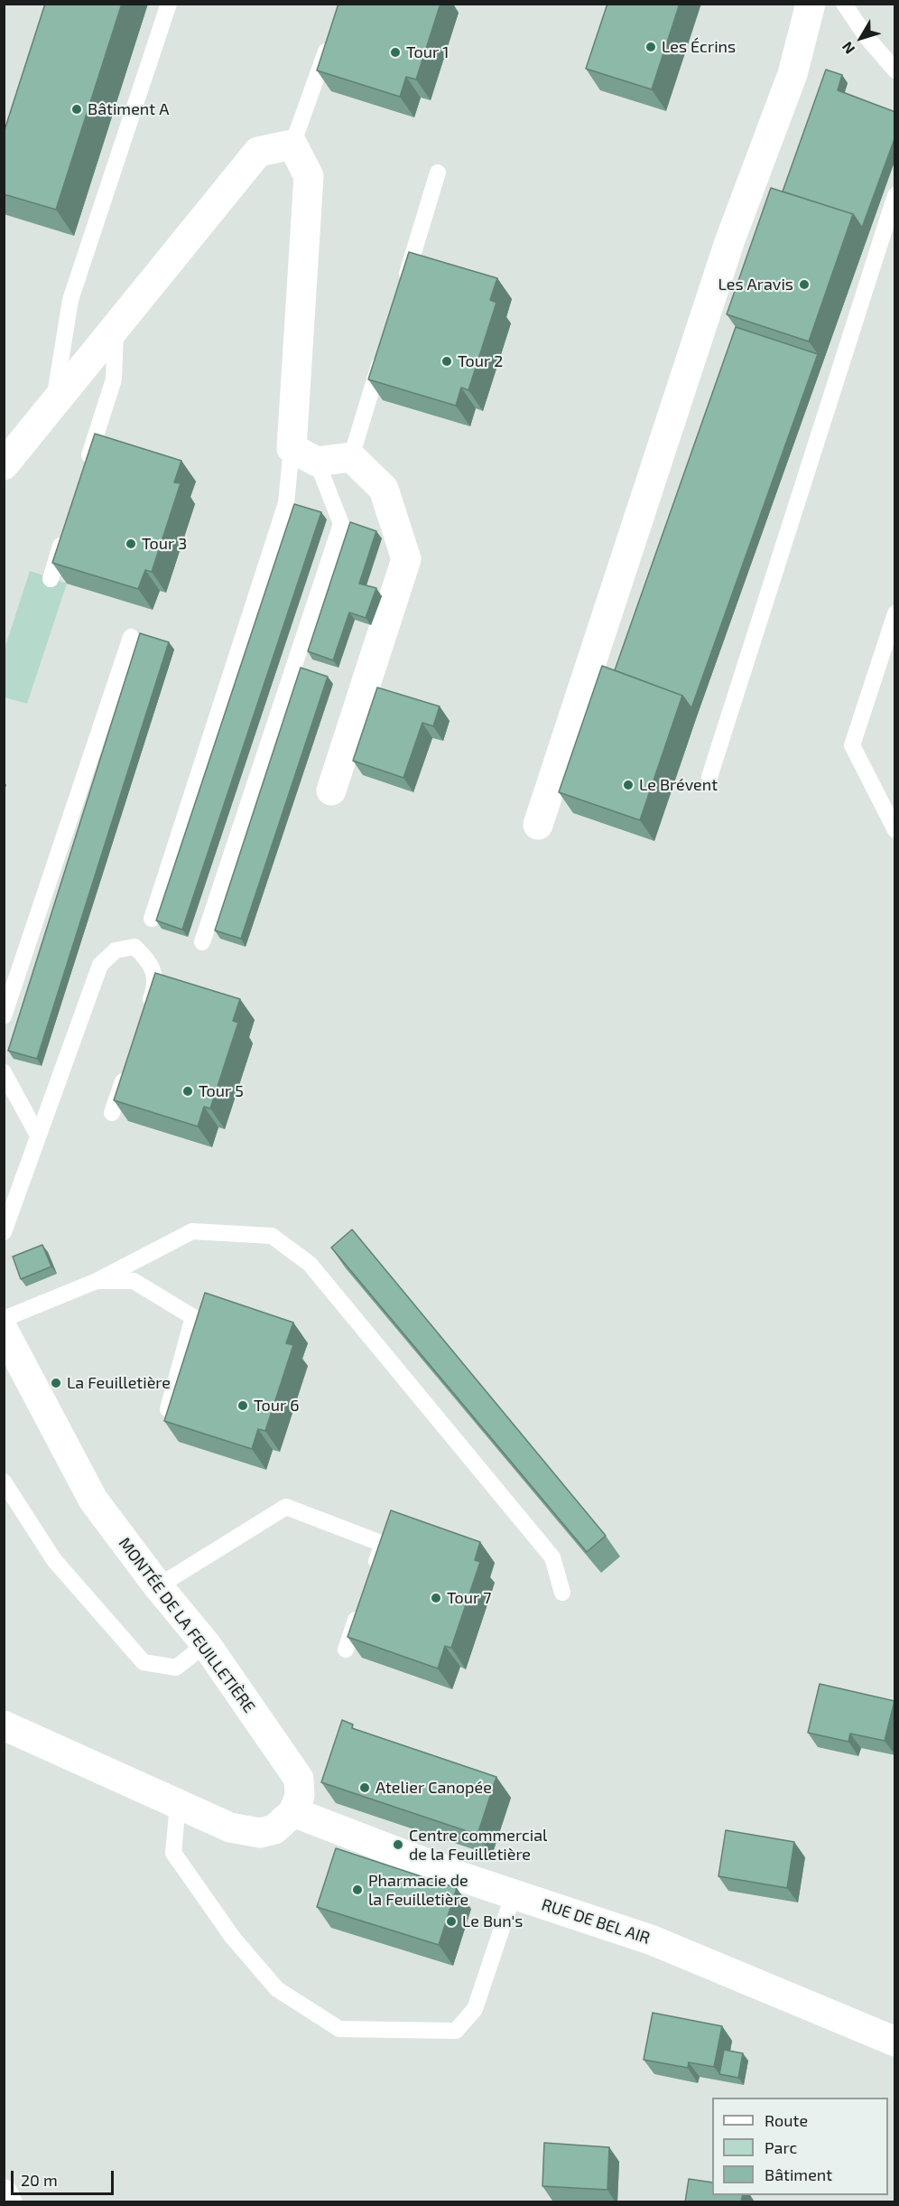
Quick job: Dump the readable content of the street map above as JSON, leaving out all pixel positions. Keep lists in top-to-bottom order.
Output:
{
  "streets": {
    "street": ["MONTÉE DE LA FEUILLETIÈRE", "RUE DE BEL AIR"]
  },
  "crossings": [
    ["MONTÉE DE LA FEUILLETIÈRE", "RUE DE BEL AIR"]
  ],
  "places": [
    "Les Écrins",
    "Tour 1",
    "Bâtiment A",
    "Les Aravis",
    "Tour 2",
    "Tour 3",
    "Le Brévent",
    "Tour 5",
    "La Feuilletière",
    "Tour 6",
    "Tour 7",
    "Atelier Canopée",
    "Centre commercial de la Feuilletière",
    "Pharmacie de la Feuilletière",
    "Le Bun's"
  ],
  "legend": ["Route", "Parc", "Bâtiment"],
  "scale_bar": "20 m",
  "north": "bottom left"
}
